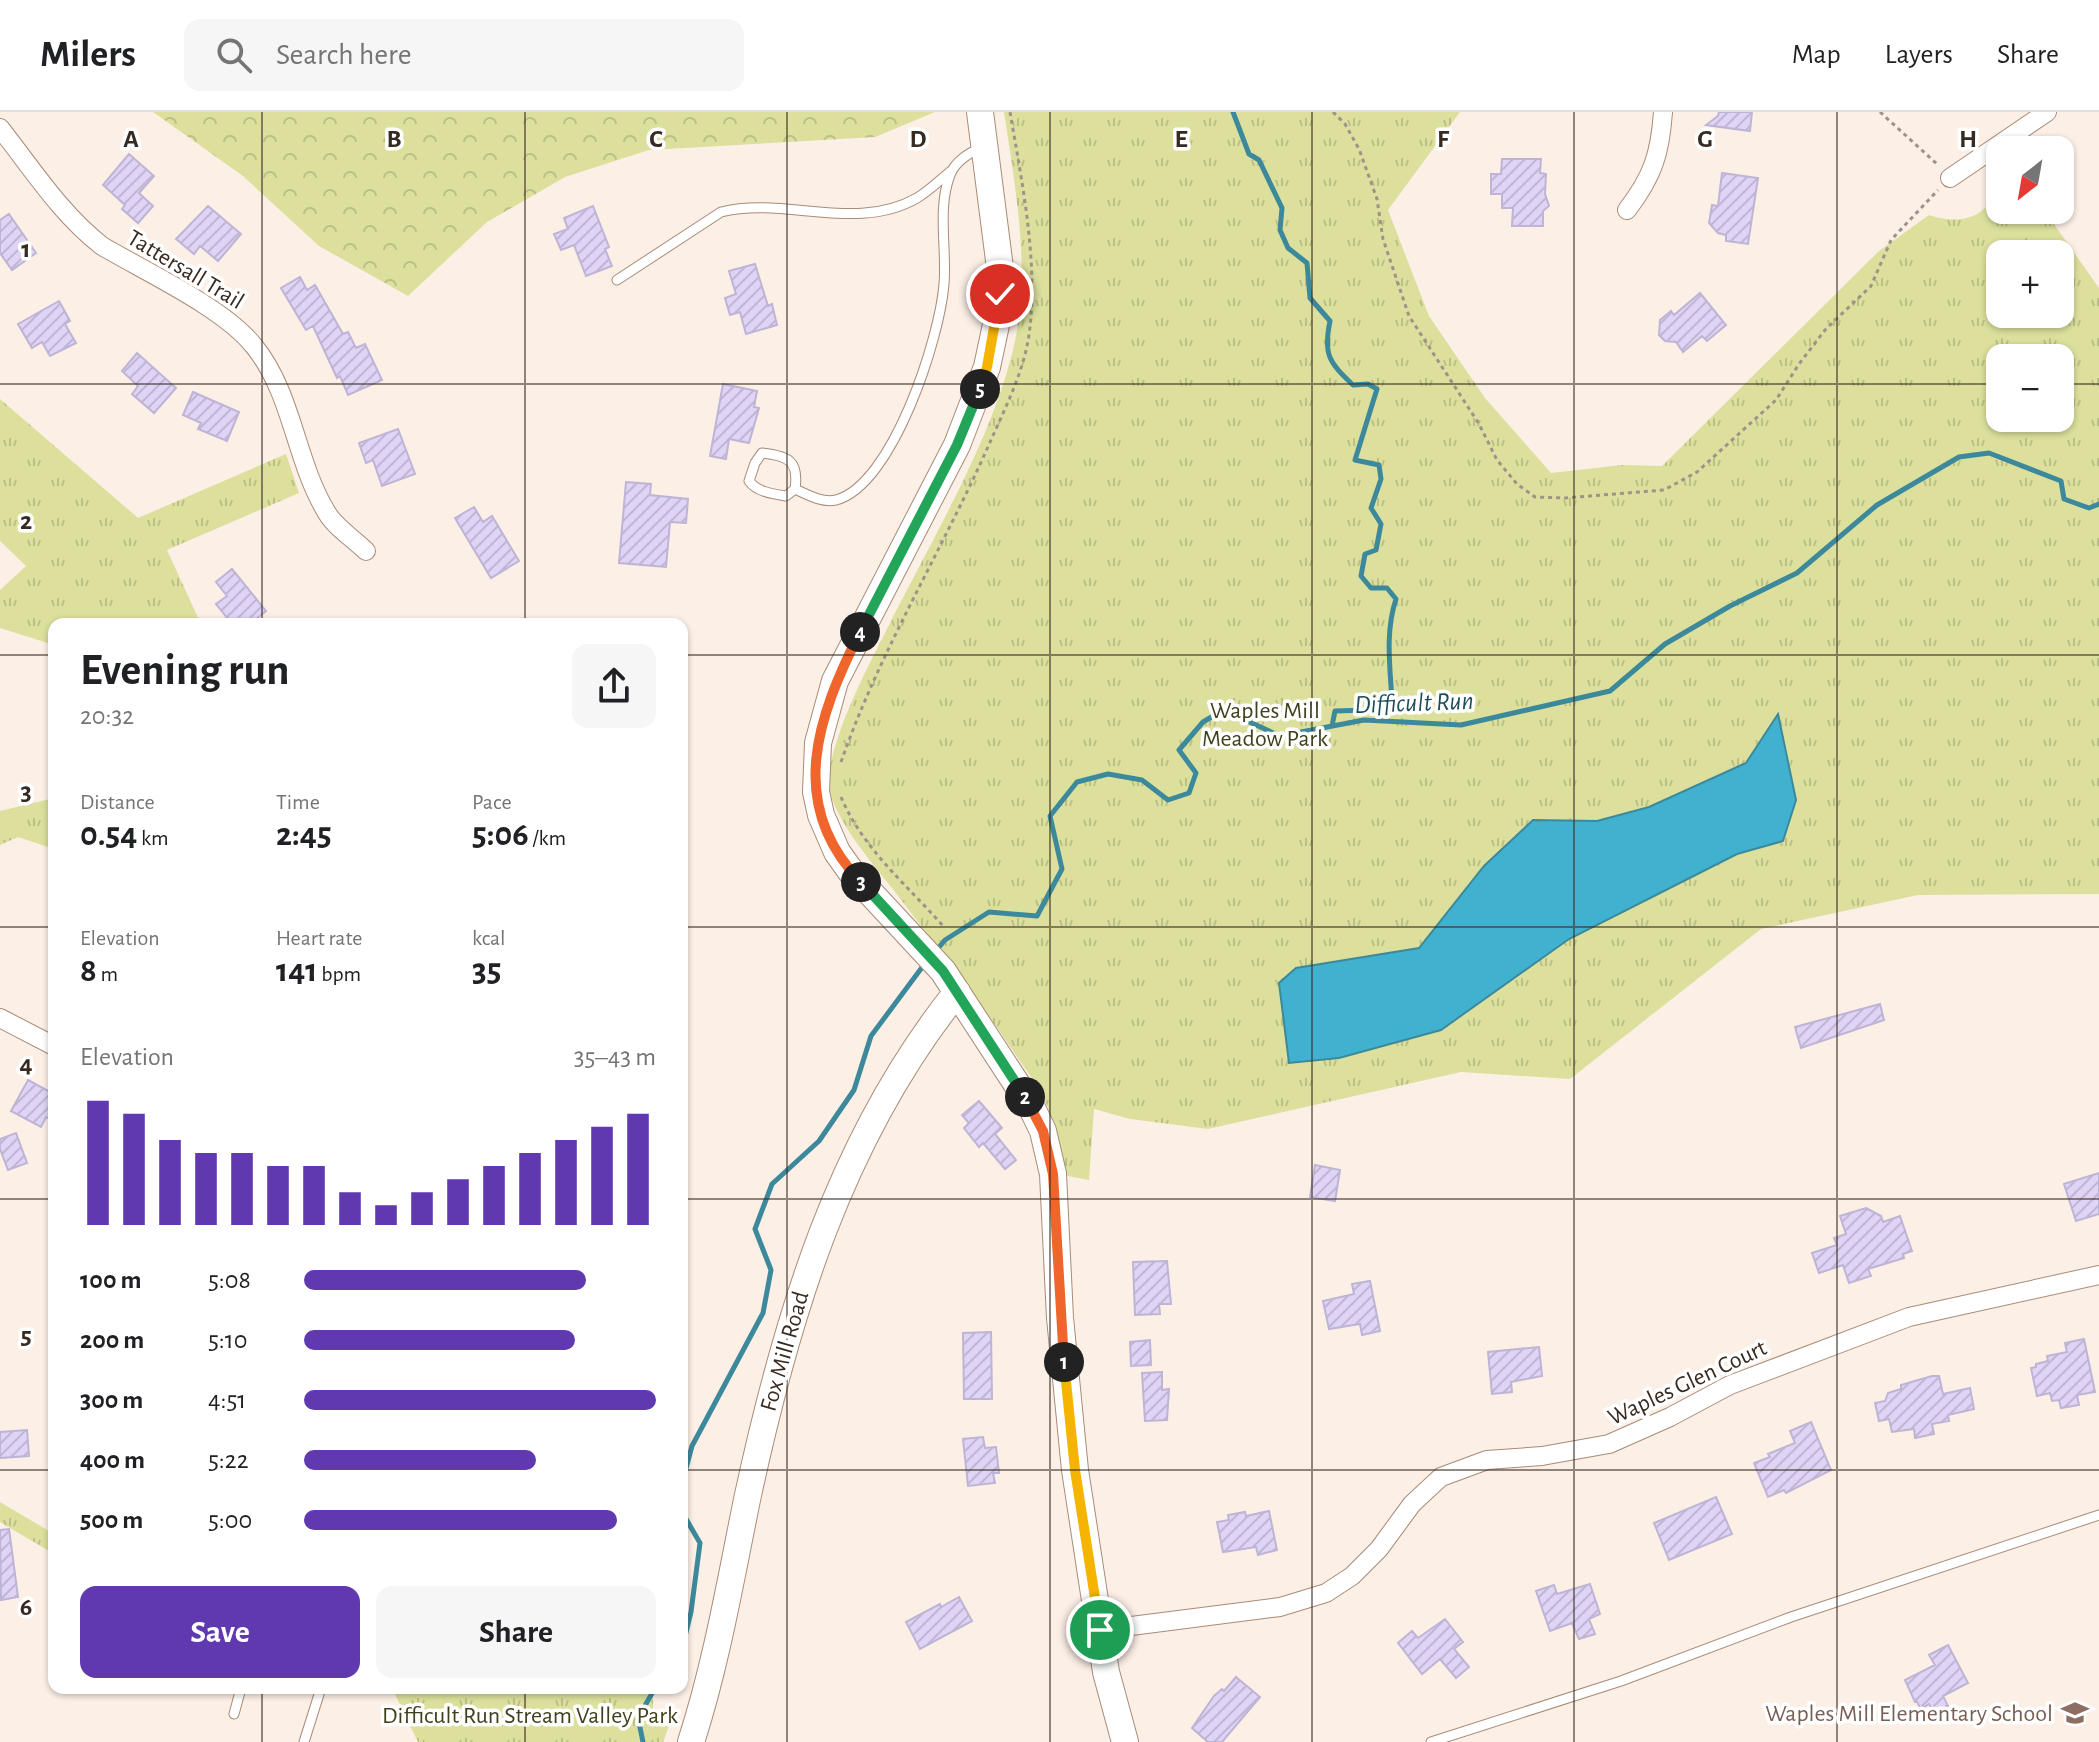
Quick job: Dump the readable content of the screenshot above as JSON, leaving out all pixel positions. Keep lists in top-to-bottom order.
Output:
{
  "streets": {
    "main road": ["Fox Mill Road"],
    "street": ["Tattersall Trail", "Waples Glen Court"]
  },
  "water": ["Difficult Run"],
  "parks": ["Waples Mill Meadow Park", "Difficult Run Stream Valley Park"],
  "places": {
    "school or university": ["Waples Mill Elementary School"]
  },
  "north": "bottom left",
  "page": {
    "header": "Milers",
    "search": "Search here",
    "nav": ["Map", "Layers", "Share"],
    "map_buttons": ["+", "−"],
    "pins": [
      "5",
      "4",
      "3",
      "2",
      "1"
    ],
    "heading": ["Evening run", "20:32"],
    "stats": [
      ["Distance", "0.54 km"],
      ["Time", "2:45"],
      ["Pace", "5:06 /km"],
      ["Elevation", "8 m"],
      ["Heart rate", "141 bpm"],
      ["kcal", "35"]
    ],
    "chart": ["Elevation", "35–43 m"],
    "list": [
      {
        "name": "100 m",
        "note": "5:08"
      },
      {
        "name": "200 m",
        "note": "5:10"
      },
      {
        "name": "300 m",
        "note": "4:51"
      },
      {
        "name": "400 m",
        "note": "5:22"
      },
      {
        "name": "500 m",
        "note": "5:00"
      }
    ],
    "buttons": ["Save", "Share"]
  },
  "grid": {
    "columns": [
      "A",
      "B",
      "C",
      "D",
      "E",
      "F",
      "G",
      "H"
    ],
    "rows": [
      "1",
      "2",
      "3",
      "4",
      "5",
      "6"
    ]
  }
}
